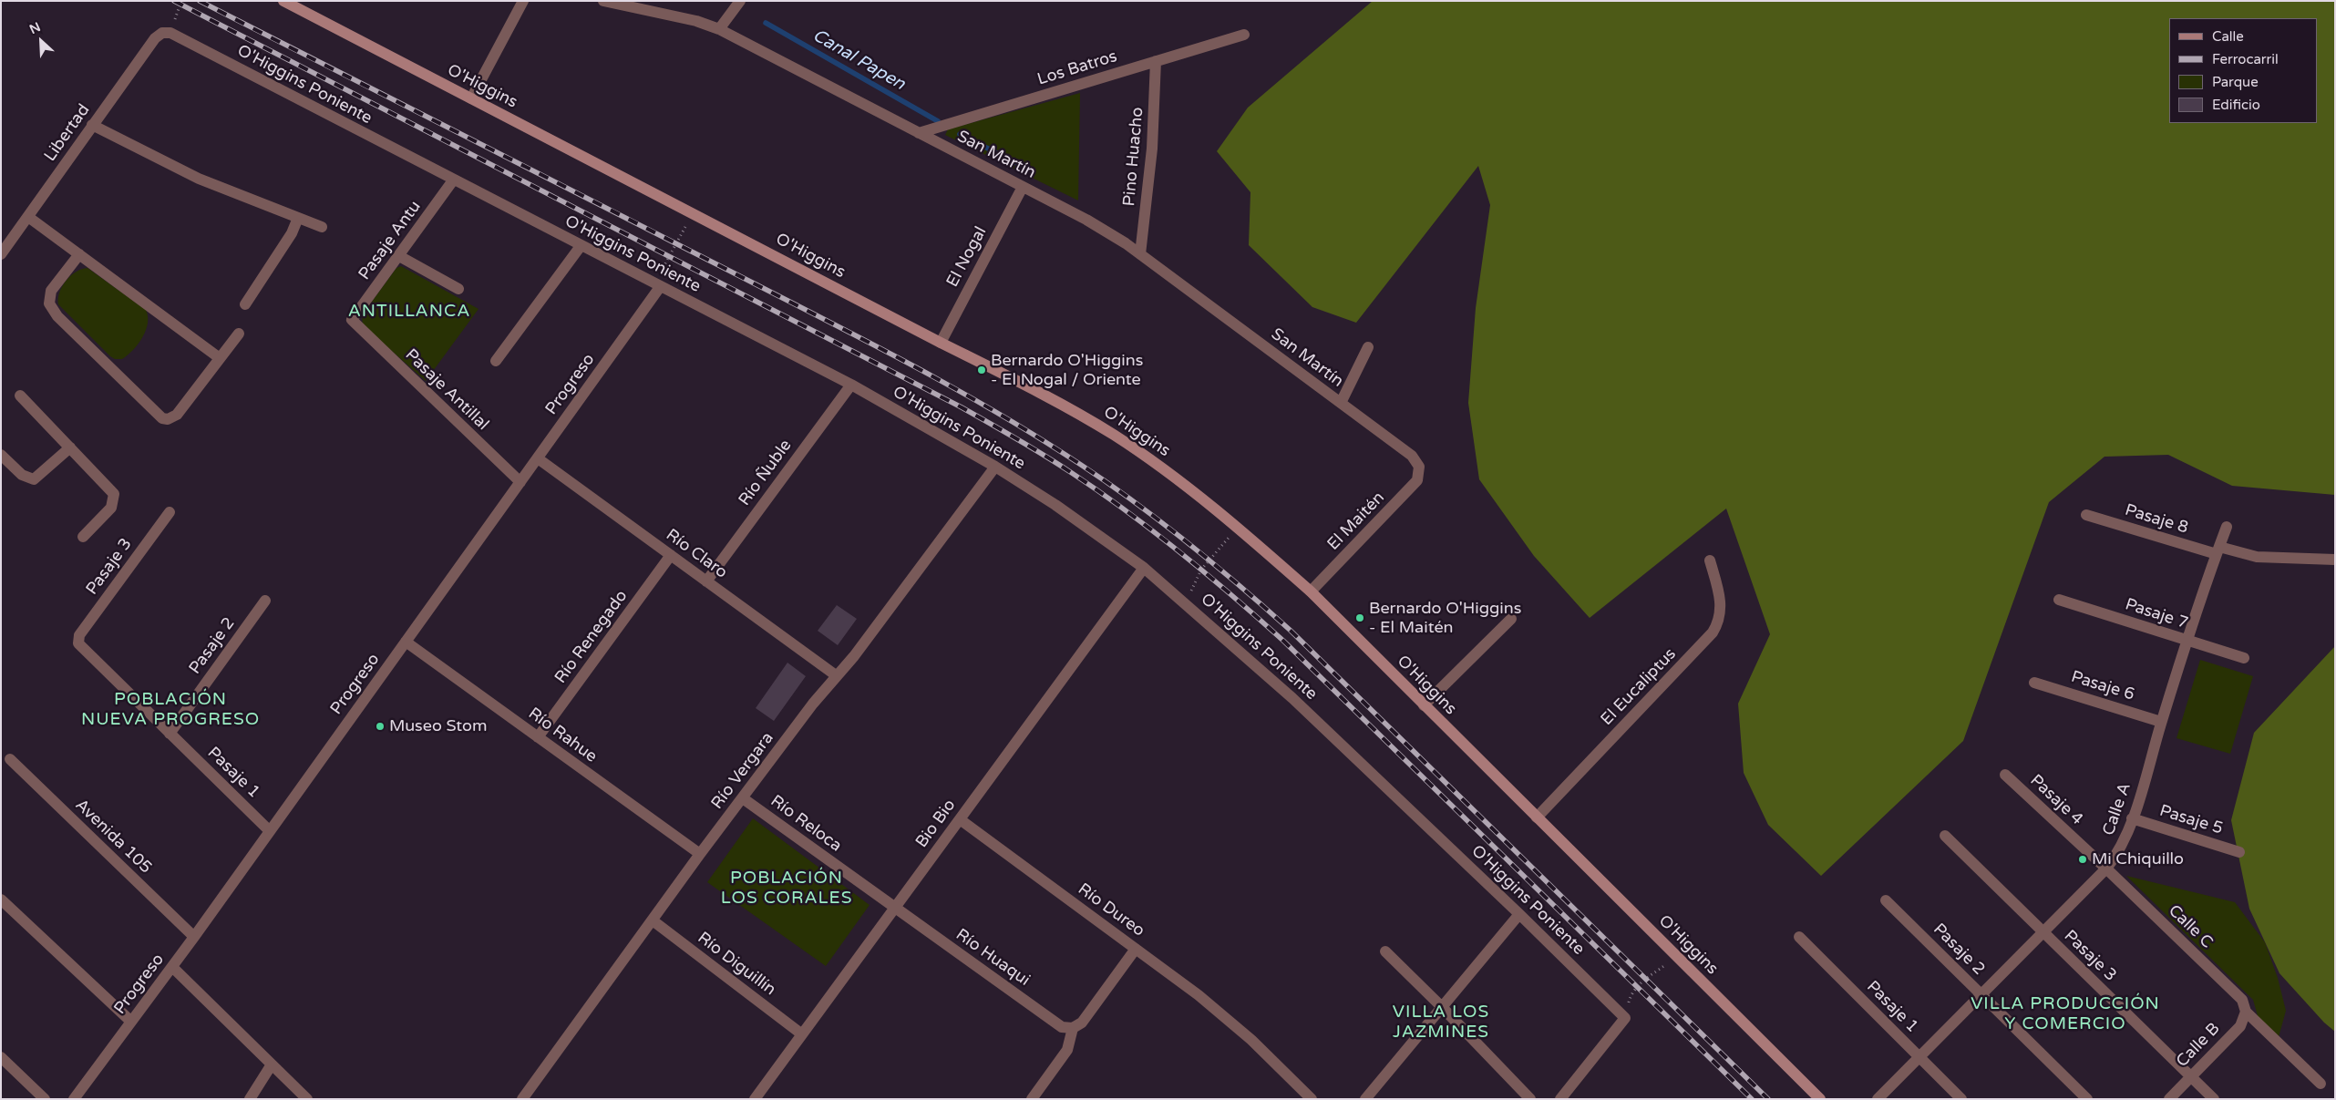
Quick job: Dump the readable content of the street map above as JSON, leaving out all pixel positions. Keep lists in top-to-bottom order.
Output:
{
  "streets": {
    "street": [
      "Los Batros",
      "O'Higgins Poniente",
      "O'Higgins",
      "Libertad",
      "San Martín",
      "Pino Huacho",
      "Pasaje Antu",
      "El Nogal",
      "Progreso",
      "Pasaje Antillal",
      "Río Ñuble",
      "Pasaje 8",
      "El Maitén",
      "Río Claro",
      "Pasaje 3",
      "Pasaje 7",
      "Río Renegado",
      "Pasaje 2",
      "Pasaje 6",
      "El Eucaliptus",
      "Río Rahue",
      "Río Vergara",
      "Pasaje 1",
      "Pasaje 4",
      "Calle A",
      "Pasaje 5",
      "Río Reloca",
      "Bio Bio",
      "Avenida 105",
      "Río Dureo",
      "Calle C",
      "Río Huaqui",
      "Río Diguillín",
      "Calle B"
    ]
  },
  "crossings": [
    ["Los Batros", "San Martín"],
    ["Los Batros", "Pino Huacho"],
    ["O'Higgins Poniente", "Libertad"],
    ["O'Higgins Poniente", "Pasaje Antu"],
    ["O'Higgins Poniente", "Progreso"],
    ["O'Higgins Poniente", "Río Ñuble"],
    ["O'Higgins Poniente", "Río Vergara"],
    ["O'Higgins Poniente", "Bio Bio"],
    ["O'Higgins", "El Nogal"],
    ["O'Higgins", "El Maitén"],
    ["O'Higgins", "El Eucaliptus"],
    ["San Martín", "Pino Huacho"],
    ["San Martín", "El Nogal"],
    ["San Martín", "El Maitén"],
    ["Pasaje Antu", "Pasaje Antillal"],
    ["Progreso", "Pasaje Antillal"],
    ["Progreso", "Río Claro"],
    ["Progreso", "Río Rahue"],
    ["Progreso", "Pasaje 1"],
    ["Progreso", "Avenida 105"],
    ["Río Ñuble", "Río Claro"],
    ["Pasaje 8", "Calle A"],
    ["Río Claro", "Río Renegado"],
    ["Río Claro", "Río Vergara"],
    ["Pasaje 3", "Pasaje 1"],
    ["Pasaje 3", "Calle A"],
    ["Pasaje 3", "Calle B"],
    ["Pasaje 7", "Calle A"],
    ["Río Renegado", "Río Rahue"],
    ["Pasaje 2", "Pasaje 1"],
    ["Pasaje 2", "Calle A"],
    ["Pasaje 6", "Calle A"],
    ["Río Rahue", "Río Vergara"],
    ["Río Vergara", "Río Reloca"],
    ["Río Vergara", "Río Diguillín"],
    ["Pasaje 1", "Calle A"],
    ["Pasaje 4", "Calle A"],
    ["Pasaje 4", "Calle C"],
    ["Calle A", "Pasaje 5"],
    ["Calle A", "Calle C"],
    ["Río Reloca", "Bio Bio"],
    ["Río Reloca", "Río Huaqui"],
    ["Bio Bio", "Río Dureo"],
    ["Bio Bio", "Río Huaqui"],
    ["Bio Bio", "Río Diguillín"],
    ["Calle C", "Calle B"]
  ],
  "districts": [
    "ANTILLANCA",
    "POBLACIÓN NUEVA PROGRESO",
    "POBLACIÓN LOS CORALES",
    "VILLA PRODUCCIÓN Y COMERCIO",
    "VILLA LOS JAZMINES"
  ],
  "water": ["Canal Papen"],
  "places": [
    "Bernardo O'Higgins - El Nogal / Oriente",
    "Bernardo O'Higgins - El Maitén",
    "Museo Stom",
    "Mi Chiquillo"
  ],
  "legend": [
    "Calle",
    "Ferrocarril",
    "Parque",
    "Edificio"
  ],
  "north": "top left"
}
